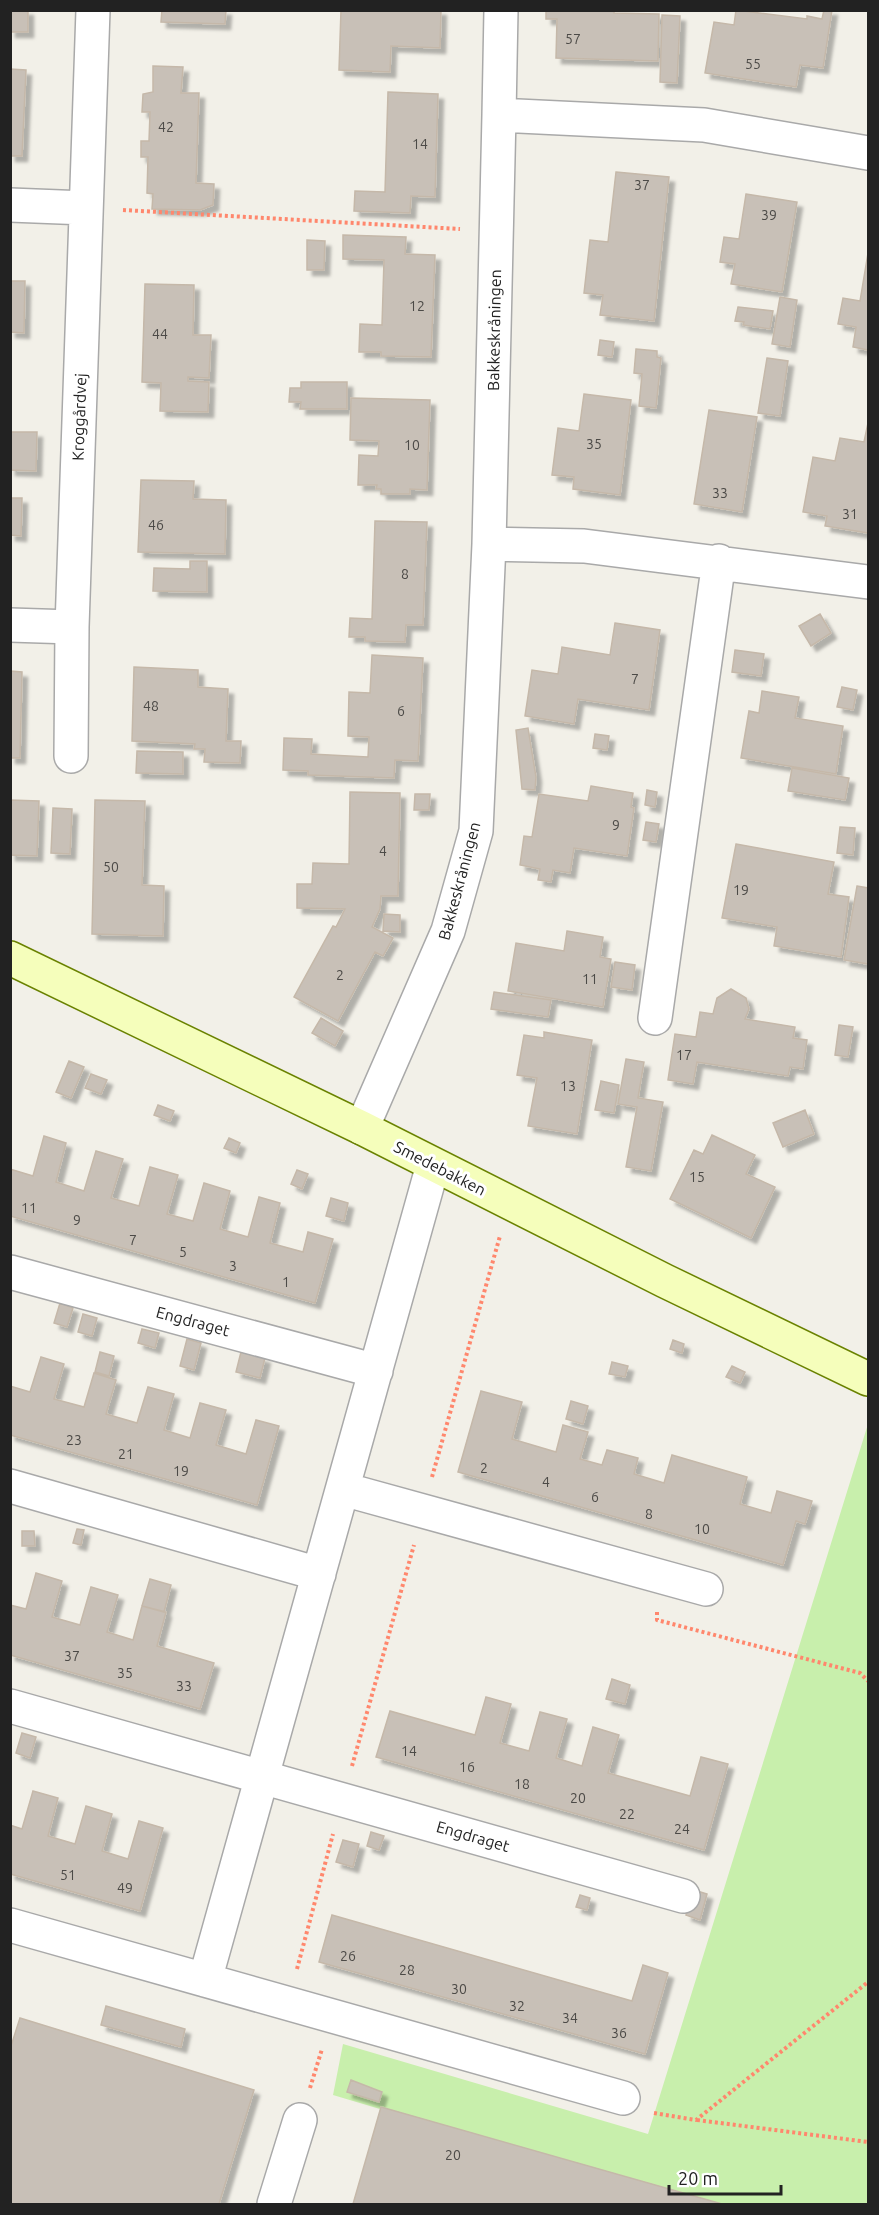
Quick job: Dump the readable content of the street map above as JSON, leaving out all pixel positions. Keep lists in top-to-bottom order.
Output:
{
  "streets": {
    "street": [
      "Bakkeskråningen",
      "Kroggårdvej",
      "Smedebakken",
      "Engdraget"
    ]
  },
  "crossings": [
    ["Bakkeskråningen", "Smedebakken"]
  ],
  "house_numbers": [
    "57",
    "55",
    "42",
    "14",
    "37",
    "39",
    "12",
    "44",
    "35",
    "10",
    "33",
    "31",
    "46",
    "8",
    "7",
    "48",
    "6",
    "9",
    "4",
    "50",
    "19",
    "2",
    "11",
    "17",
    "13",
    "15",
    "11",
    "9",
    "7",
    "5",
    "3",
    "1",
    "23",
    "21",
    "2",
    "19",
    "4",
    "6",
    "8",
    "10",
    "37",
    "35",
    "33",
    "14",
    "16",
    "18",
    "20",
    "22",
    "24",
    "51",
    "49",
    "26",
    "28",
    "30",
    "32",
    "34",
    "36",
    "20"
  ],
  "scale_bar": "20 m"
}
